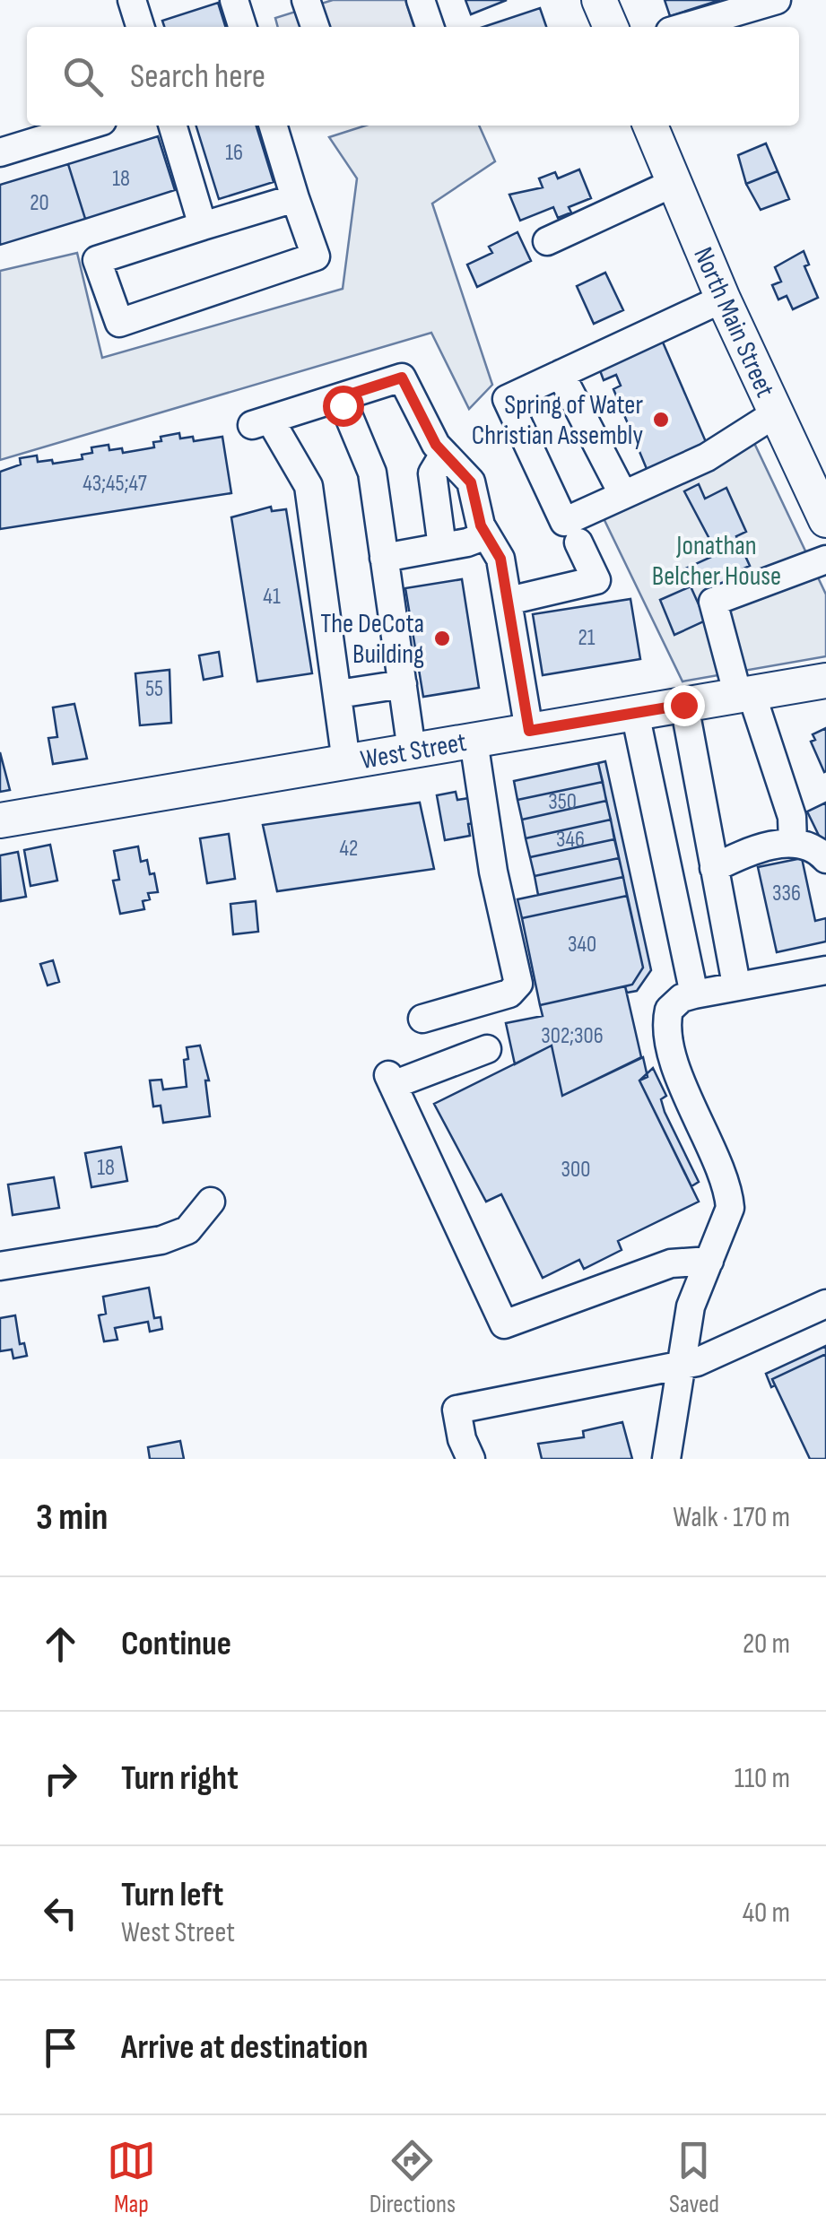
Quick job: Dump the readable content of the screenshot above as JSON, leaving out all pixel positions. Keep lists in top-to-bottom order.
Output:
{
  "streets": {
    "main road": ["North Main Street", "West Street"]
  },
  "parks": ["Jonathan Belcher House"],
  "places": ["Spring of Water Christian Assembly", "The DeCota Building"],
  "house_numbers": [
    "16",
    "18",
    "20",
    "43;45;47",
    "41",
    "21",
    "55",
    "350",
    "346",
    "42",
    "336",
    "340",
    "302;306",
    "18",
    "300"
  ],
  "page": {
    "search": "Search here",
    "heading": ["3 min", "Walk · 170 m"],
    "list": [
      ["Continue", "20 m"],
      ["Turn right", "110 m"],
      ["Turn left", "West Street", "40 m"],
      "Arrive at destination"
    ],
    "nav": ["Map", "Directions", "Saved"]
  }
}
